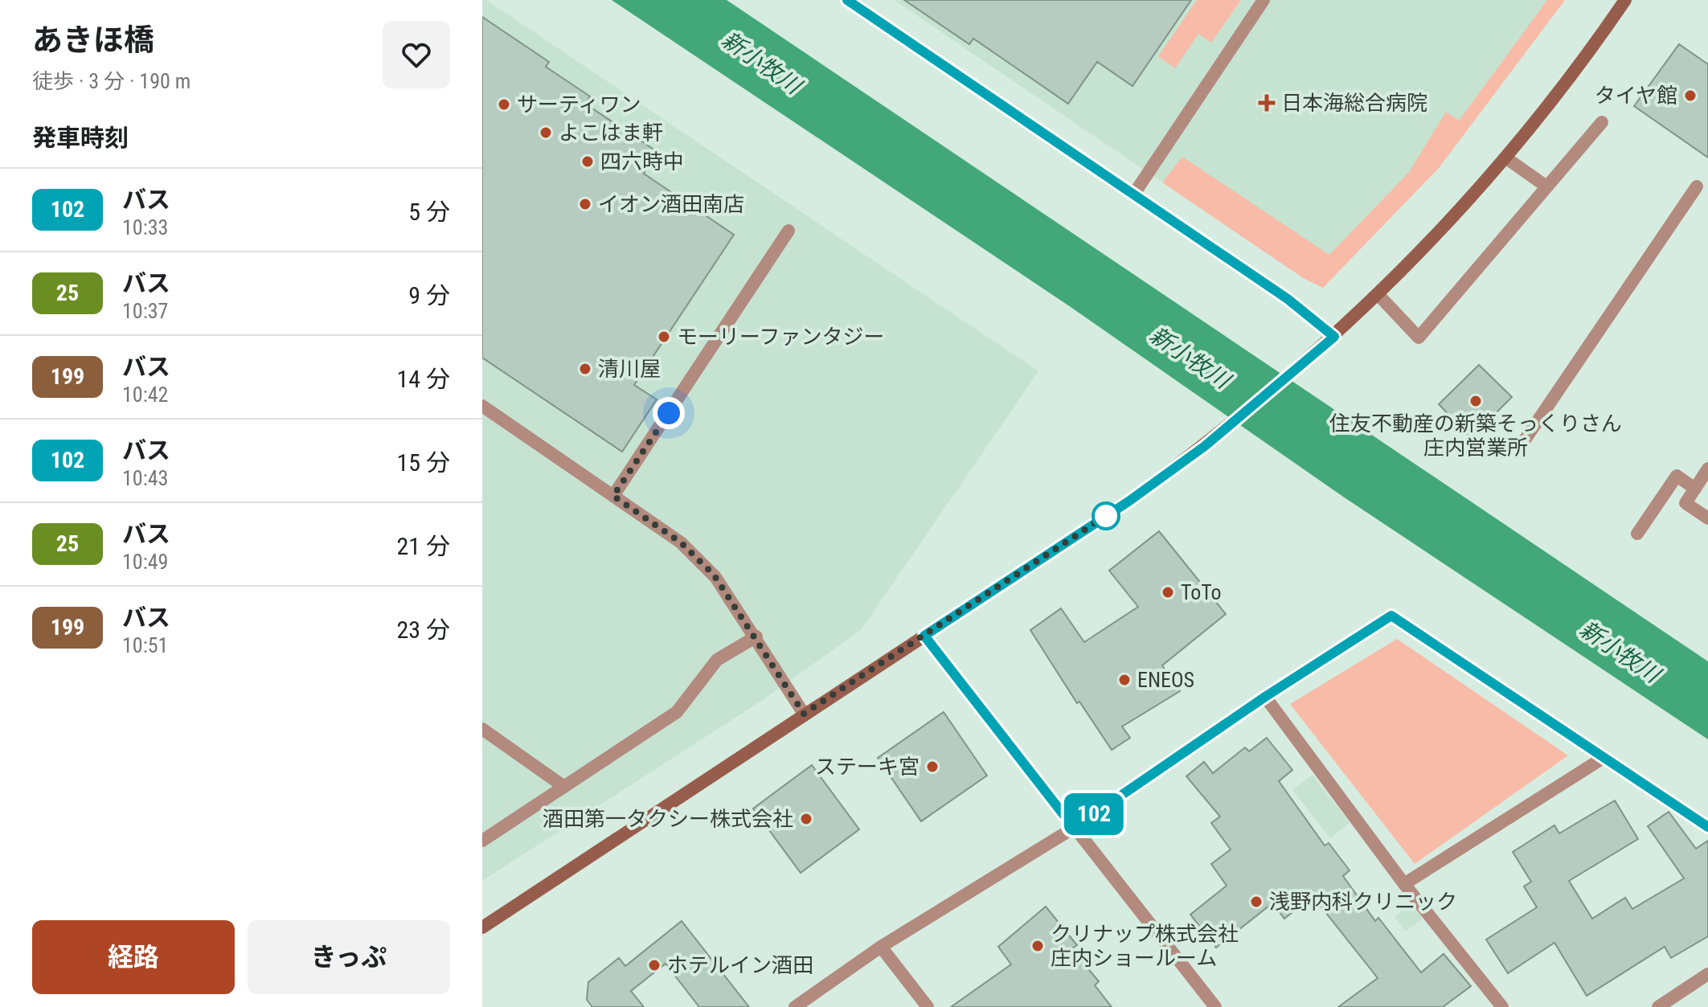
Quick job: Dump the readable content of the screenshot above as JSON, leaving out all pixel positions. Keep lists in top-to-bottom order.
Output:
{
  "water": ["新小牧川"],
  "places": {
    "other": [
      "タイヤ館",
      "サーティワン",
      "よこはま軒",
      "四六時中",
      "イオン酒田南店",
      "モーリーファンタジー",
      "清川屋",
      "住友不動産の新築そっくりさん 庄内営業所",
      "ToTo",
      "ENEOS",
      "ステーキ宮",
      "酒田第一タクシー株式会社",
      "浅野内科クリニック",
      "クリナップ株式会社 庄内ショールーム",
      "ホテルイン酒田"
    ],
    "health": ["日本海総合病院"]
  },
  "lines": ["bus line 102"],
  "page": {
    "heading": [
      ["あきほ橋", "徒歩 · 3 分 · 190 m"],
      "発車時刻"
    ],
    "on_map": "102",
    "list": [
      {
        "mark": "102",
        "name": "バス",
        "note": "10:33",
        "value": "5 分"
      },
      {
        "mark": "25",
        "name": "バス",
        "note": "10:37",
        "value": "9 分"
      },
      {
        "mark": "199",
        "name": "バス",
        "note": "10:42",
        "value": "14 分"
      },
      {
        "mark": "102",
        "name": "バス",
        "note": "10:43",
        "value": "15 分"
      },
      {
        "mark": "25",
        "name": "バス",
        "note": "10:49",
        "value": "21 分"
      },
      {
        "mark": "199",
        "name": "バス",
        "note": "10:51",
        "value": "23 分"
      }
    ],
    "buttons": ["経路", "きっぷ"]
  }
}
